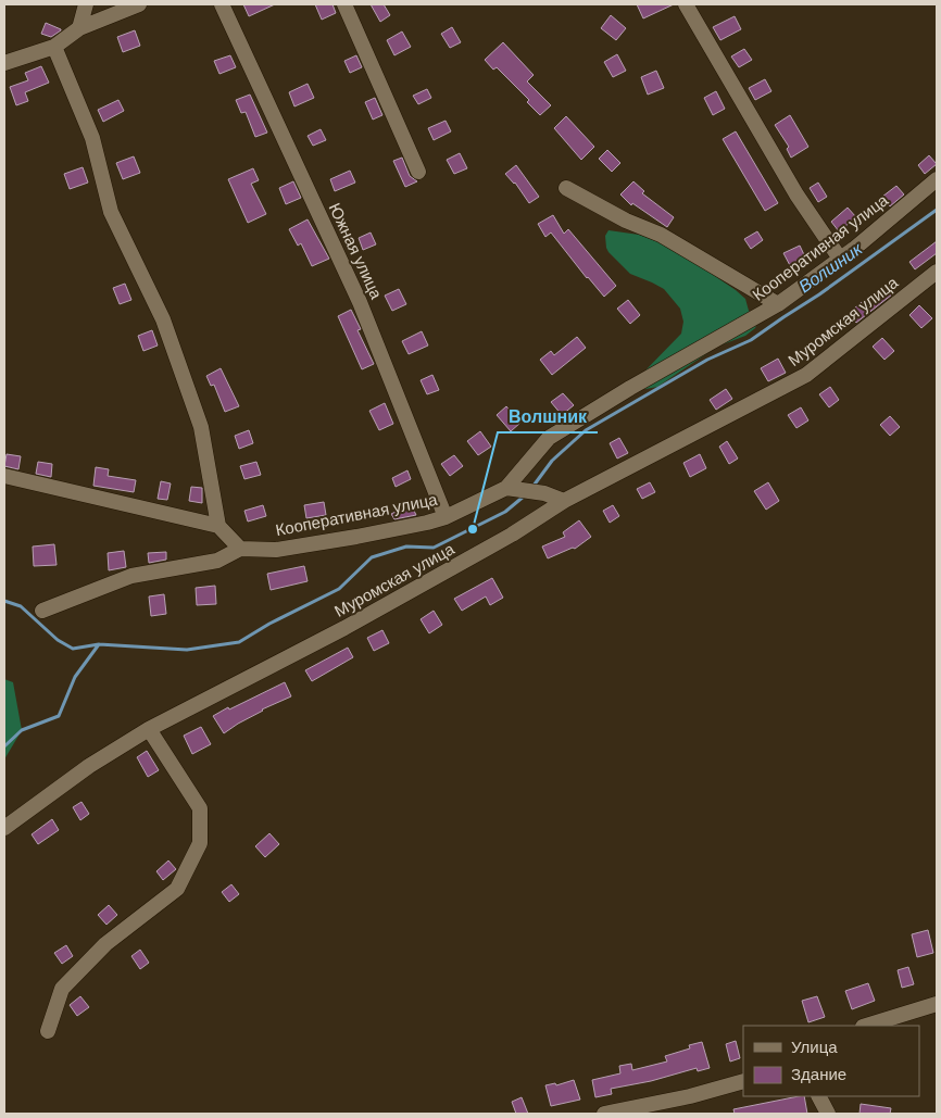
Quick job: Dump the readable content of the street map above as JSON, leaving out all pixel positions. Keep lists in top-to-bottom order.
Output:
{
  "streets": {
    "street": ["Кооперативная улица", "Южная улица", "Муромская улица"]
  },
  "crossings": [
    ["Кооперативная улица", "Южная улица"]
  ],
  "water": ["Волшник"],
  "places": ["Волшник"],
  "legend": ["Улица", "Здание"]
}
